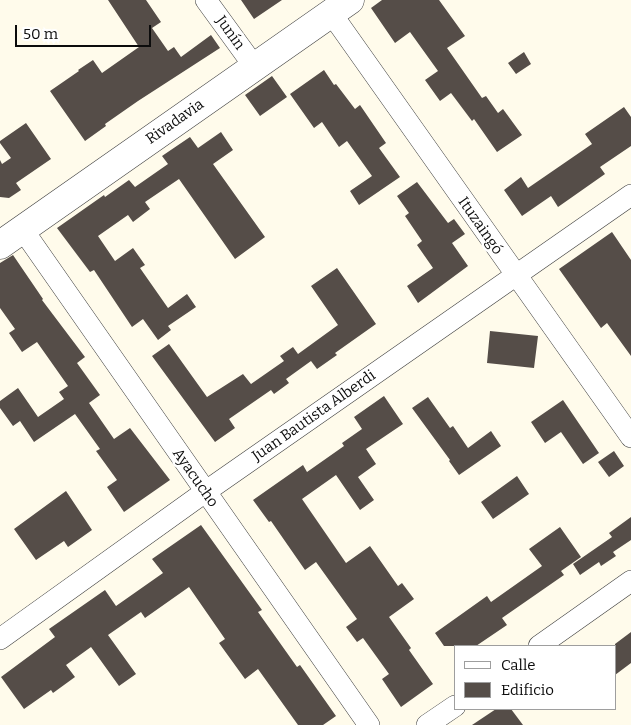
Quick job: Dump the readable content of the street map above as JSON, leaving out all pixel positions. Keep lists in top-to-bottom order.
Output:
{
  "streets": {
    "street": [
      "Junín",
      "Rivadavia",
      "Ituzaingó",
      "Juan Bautista Alberdi",
      "Ayacucho"
    ]
  },
  "crossings": [
    ["Junín", "Rivadavia"],
    ["Rivadavia", "Ituzaingó"],
    ["Rivadavia", "Ayacucho"],
    ["Ituzaingó", "Juan Bautista Alberdi"],
    ["Juan Bautista Alberdi", "Ayacucho"]
  ],
  "legend": ["Calle", "Edificio"],
  "scale_bar": "50 m"
}
